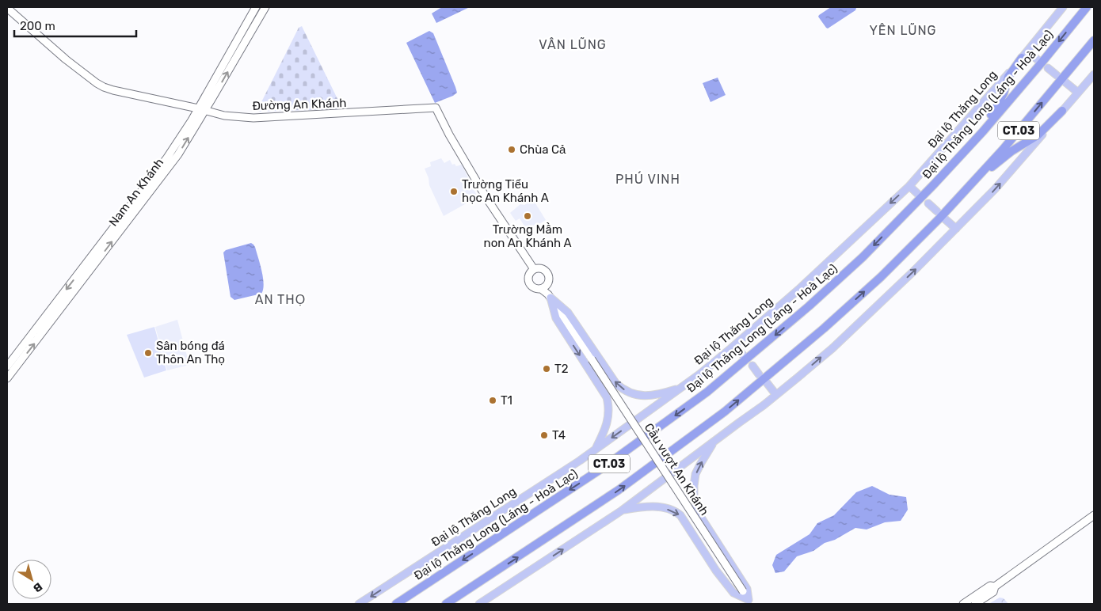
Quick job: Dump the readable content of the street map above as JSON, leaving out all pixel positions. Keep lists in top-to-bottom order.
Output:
{
  "streets": {
    "highway": ["Đại lộ Thăng Long (Láng - Hoà Lạc)", "CT.03"],
    "main road": ["Đại lộ Thăng Long"],
    "street": ["Đường An Khánh", "Nam An Khánh", "Cầu vượt An Khánh"]
  },
  "crossings": [
    ["Đường An Khánh", "Nam An Khánh"]
  ],
  "one_way": ["Đại lộ Thăng Long"],
  "districts": [
    "YÊN LŨNG",
    "VÂN LŨNG",
    "PHÚ VINH",
    "AN THỌ"
  ],
  "places": [
    "Chùa Cả",
    "Trường Tiểu học An Khánh A",
    "Trường Mầm non An Khánh A",
    "Sân bóng đá Thôn An Thọ",
    "T2",
    "T1",
    "T4"
  ],
  "scale_bar": "200 m",
  "north": "bottom right"
}
